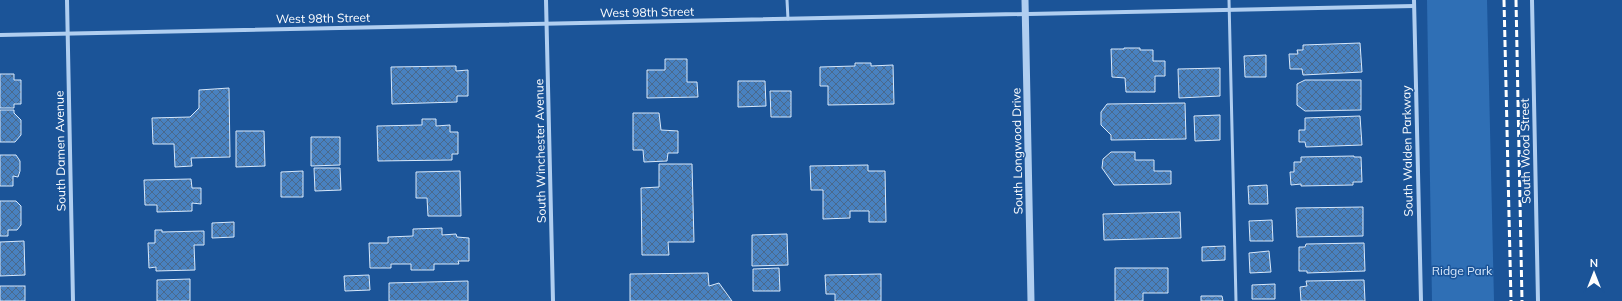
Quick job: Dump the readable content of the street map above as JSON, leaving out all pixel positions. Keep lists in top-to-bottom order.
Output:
{
  "streets": {
    "street": [
      "West 98th Street",
      "South Damen Avenue",
      "South Winchester Avenue",
      "South Longwood Drive",
      "South Walden Parkway",
      "South Wood Street"
    ]
  },
  "crossings": [
    ["West 98th Street", "South Damen Avenue"],
    ["West 98th Street", "South Winchester Avenue"],
    ["West 98th Street", "South Longwood Drive"],
    ["West 98th Street", "South Walden Parkway"]
  ],
  "parks": ["Ridge Park"],
  "north": "top"
}
